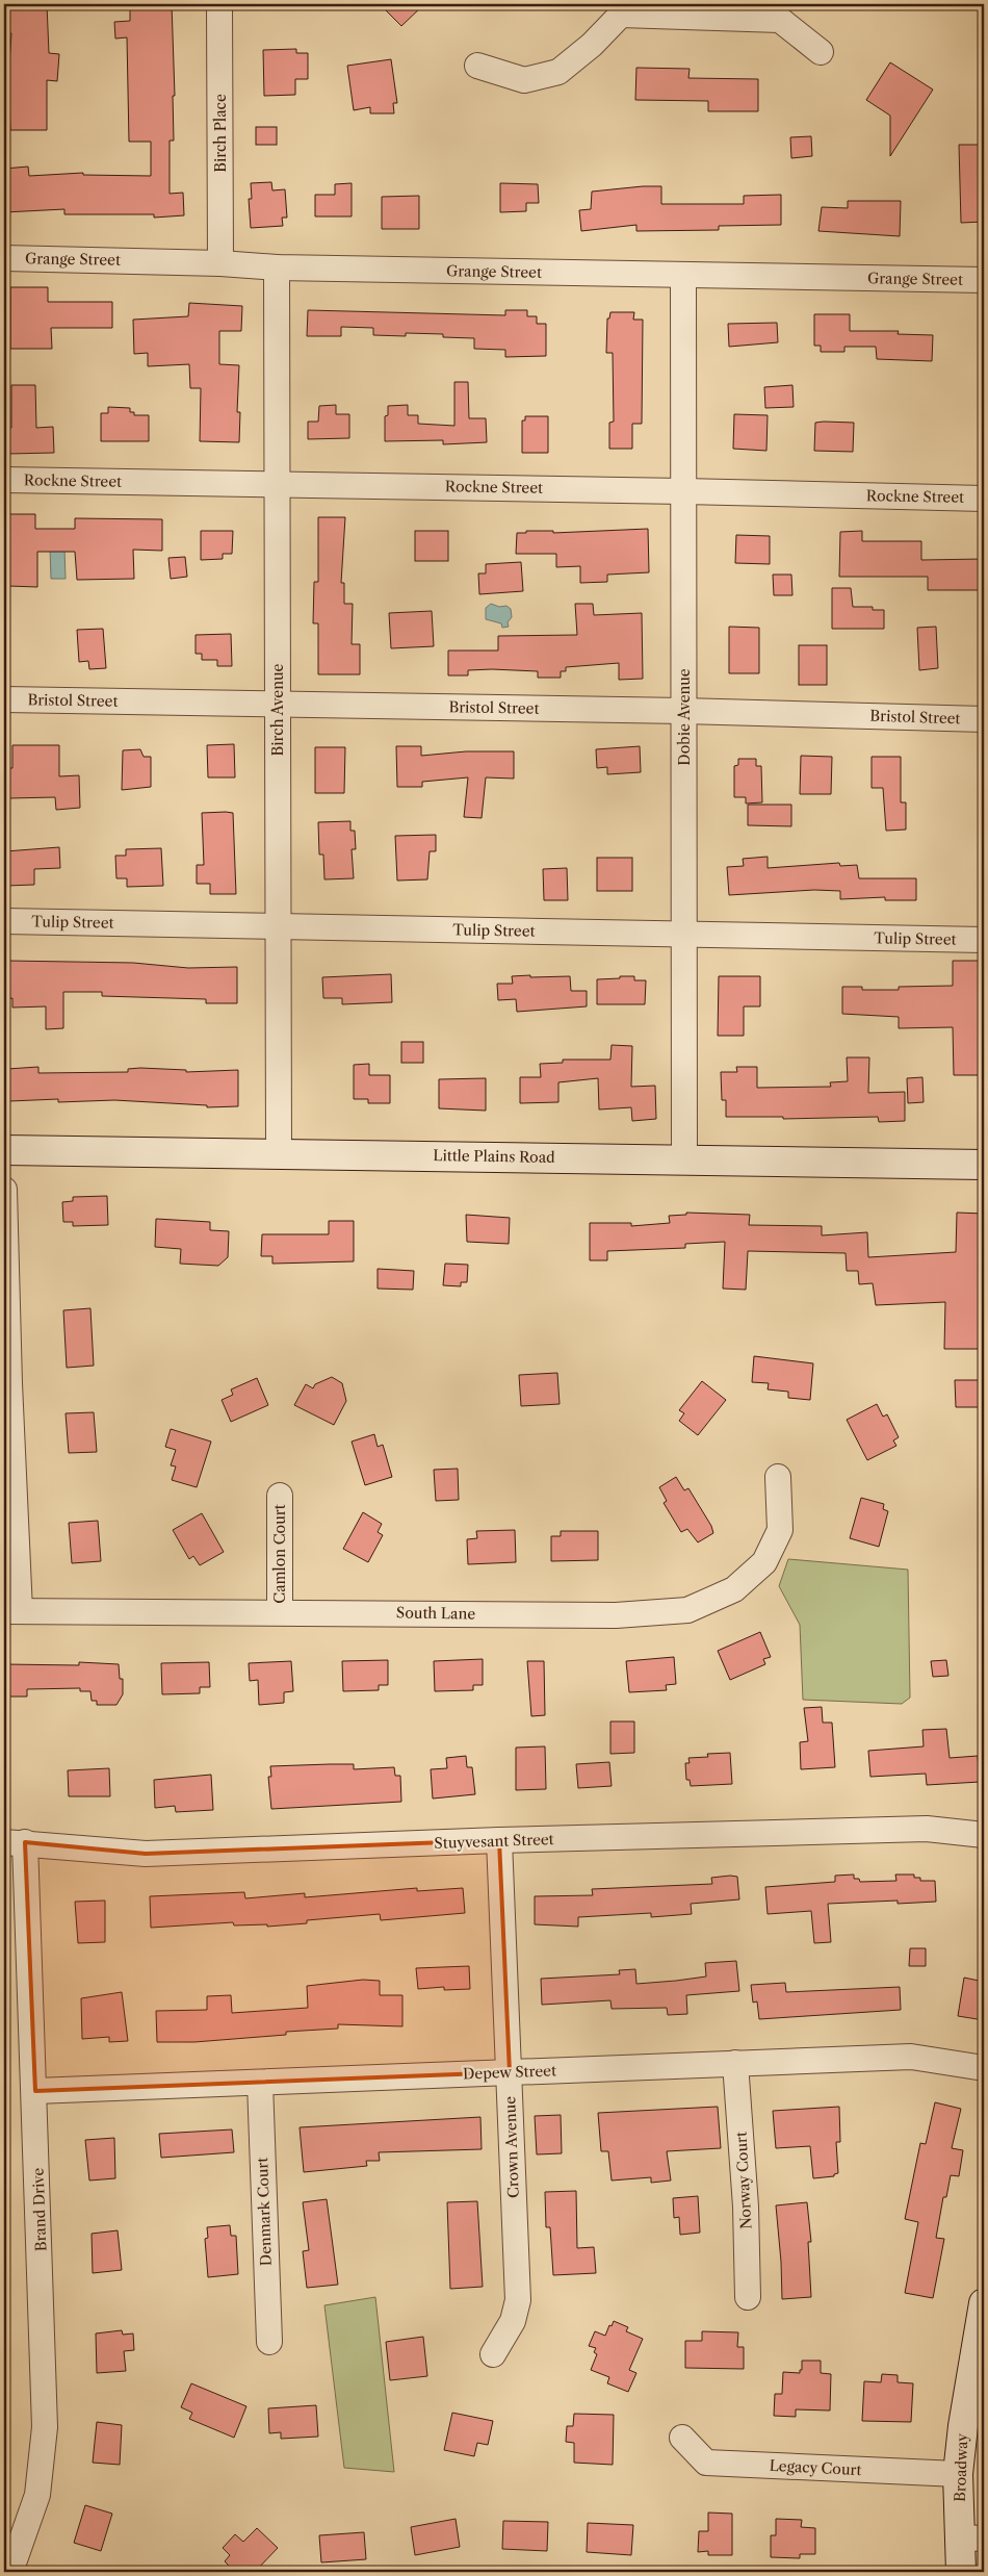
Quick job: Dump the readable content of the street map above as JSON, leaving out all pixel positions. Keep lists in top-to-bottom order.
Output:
{
  "streets": {
    "street": [
      "Birch Place",
      "Grange Street",
      "Rockne Street",
      "Bristol Street",
      "Birch Avenue",
      "Dobie Avenue",
      "Tulip Street",
      "Little Plains Road",
      "Camlon Court",
      "South Lane",
      "Stuyvesant Street",
      "Depew Street",
      "Crown Avenue",
      "Norway Court",
      "Brand Drive",
      "Denmark Court",
      "Legacy Court",
      "Broadway"
    ]
  },
  "crossings": [
    ["Birch Place", "Grange Street"],
    ["Grange Street", "Birch Avenue"],
    ["Grange Street", "Dobie Avenue"],
    ["Rockne Street", "Birch Avenue"],
    ["Rockne Street", "Dobie Avenue"],
    ["Bristol Street", "Birch Avenue"],
    ["Bristol Street", "Dobie Avenue"],
    ["Birch Avenue", "Tulip Street"],
    ["Birch Avenue", "Little Plains Road"],
    ["Dobie Avenue", "Tulip Street"],
    ["Dobie Avenue", "Little Plains Road"],
    ["Camlon Court", "South Lane"],
    ["Stuyvesant Street", "Crown Avenue"],
    ["Stuyvesant Street", "Brand Drive"],
    ["Depew Street", "Crown Avenue"],
    ["Depew Street", "Norway Court"],
    ["Depew Street", "Brand Drive"],
    ["Depew Street", "Denmark Court"],
    ["Legacy Court", "Broadway"]
  ]
}
